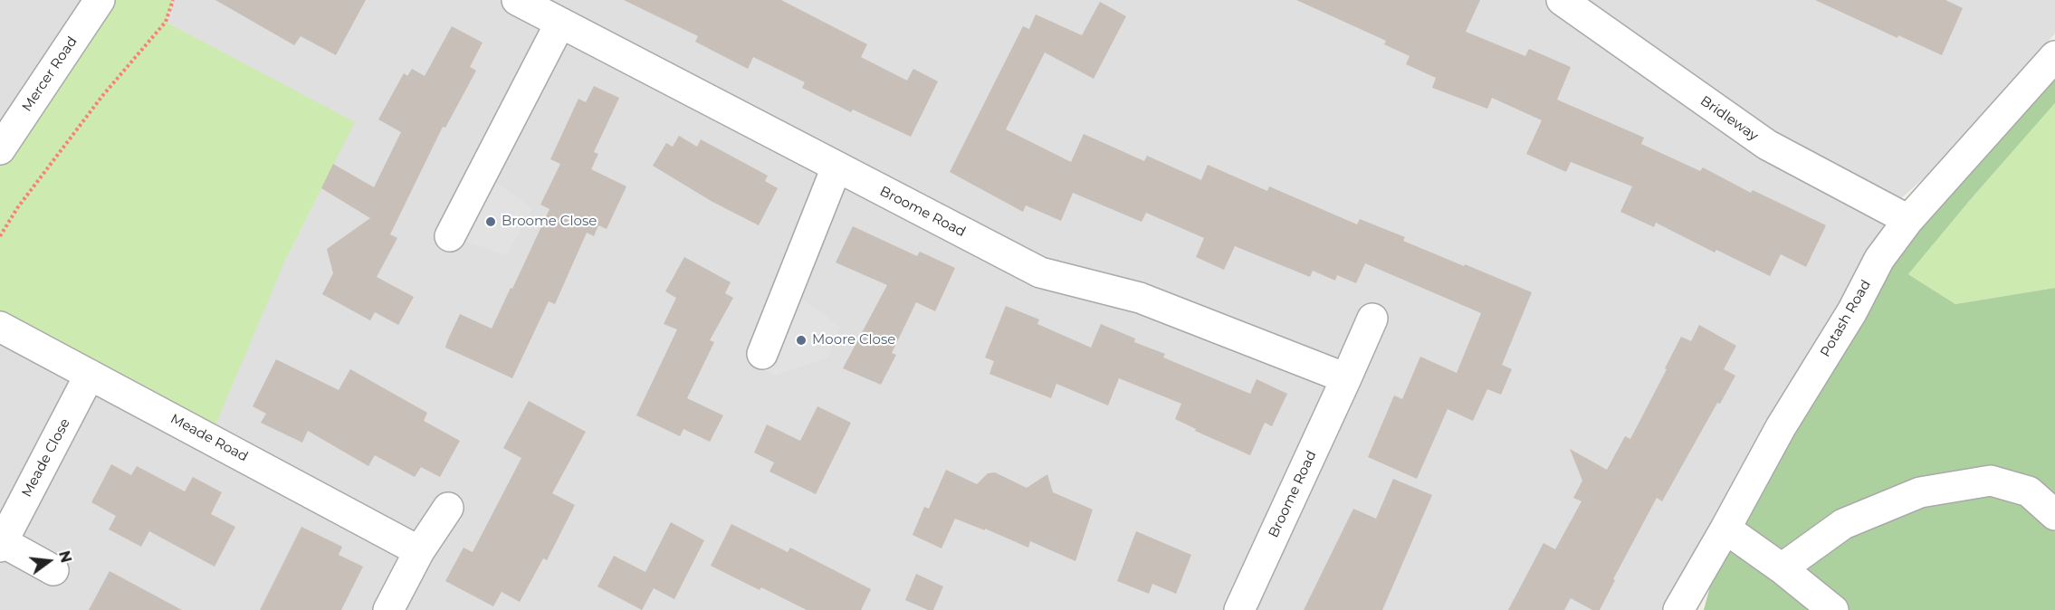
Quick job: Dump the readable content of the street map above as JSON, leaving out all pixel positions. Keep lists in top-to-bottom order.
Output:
{
  "streets": {
    "street": [
      "Mercer Road",
      "Bridleway",
      "Broome Road",
      "Potash Road",
      "Meade Road",
      "Meade Close"
    ]
  },
  "crossings": [
    ["Bridleway", "Potash Road"],
    ["Meade Road", "Meade Close"]
  ],
  "places": ["Broome Close", "Moore Close"],
  "north": "right"
}
